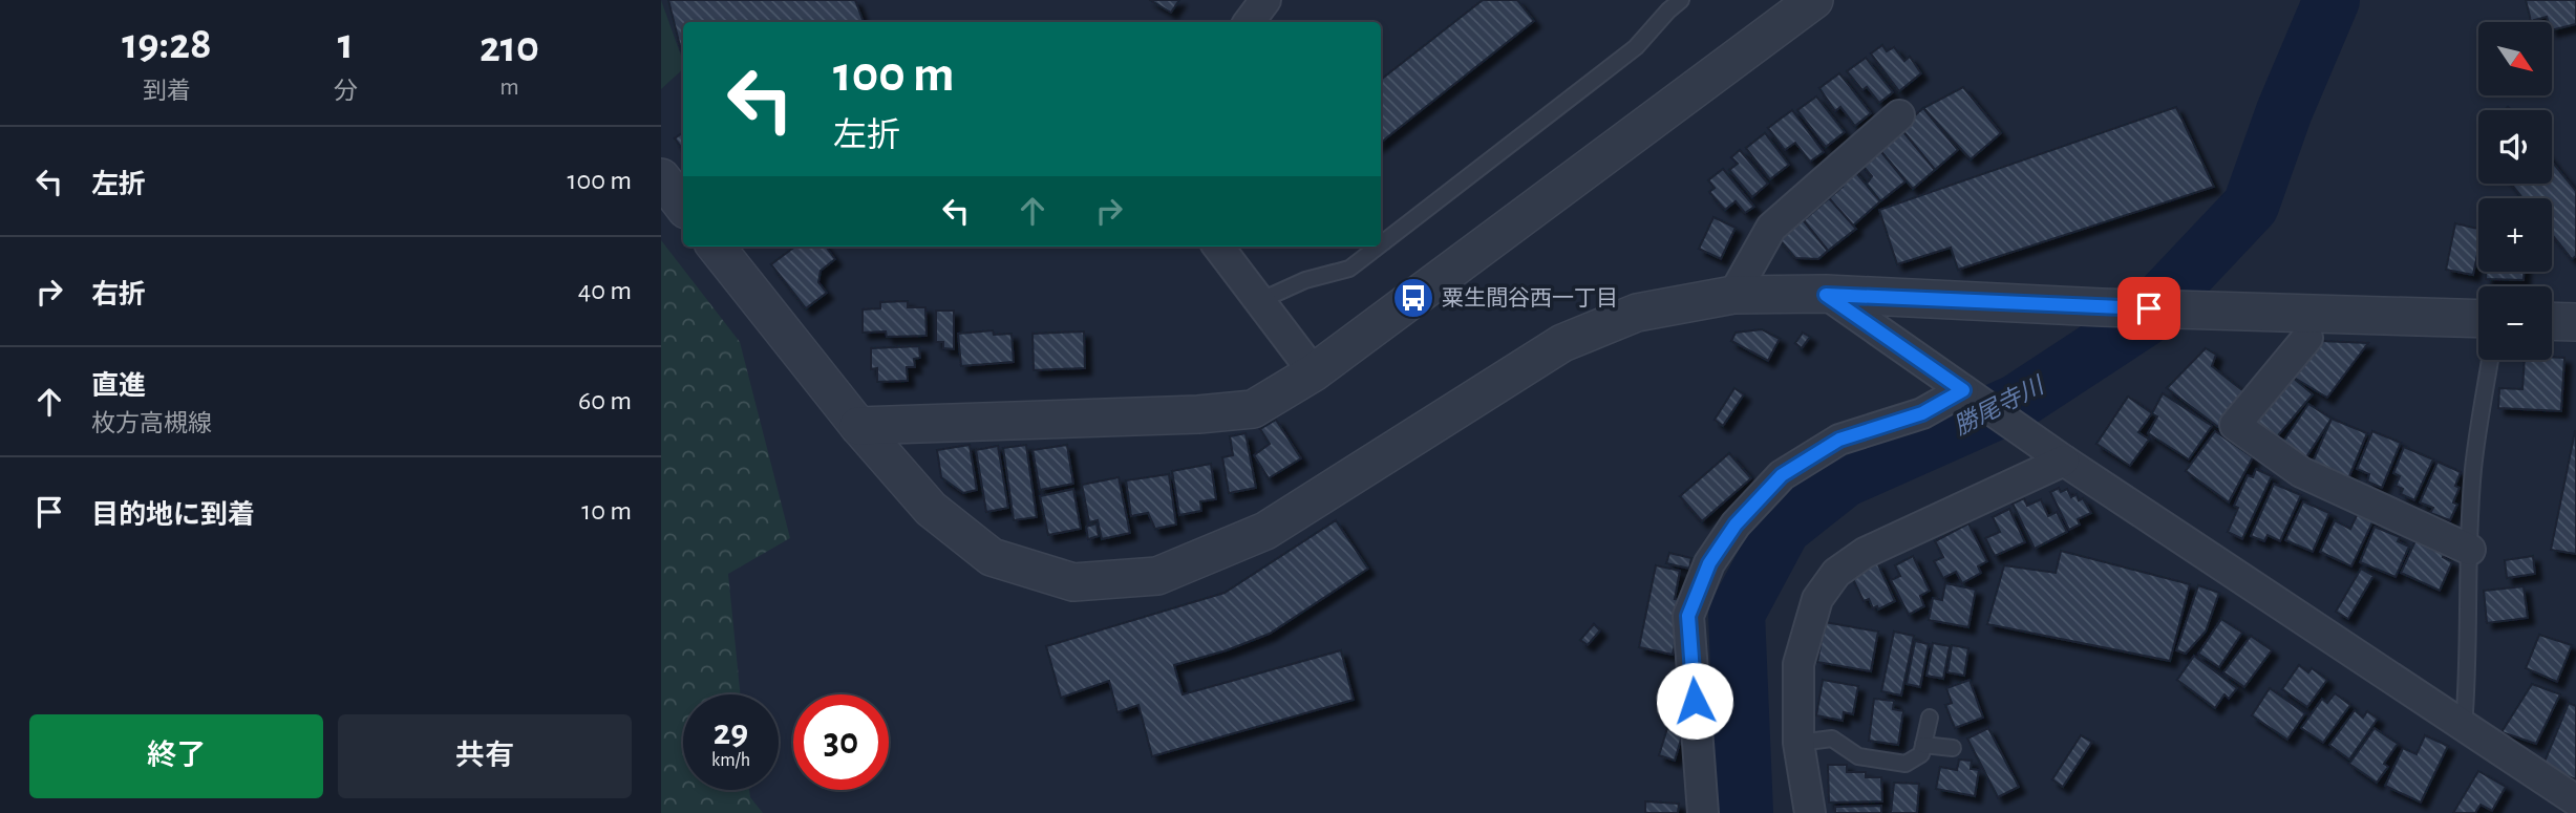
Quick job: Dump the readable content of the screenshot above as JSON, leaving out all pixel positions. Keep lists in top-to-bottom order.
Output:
{
  "water": ["勝尾寺川"],
  "places": {
    "bus stop": ["粟生間谷西一丁目"]
  },
  "north": "bottom right",
  "page": {
    "eta": [
      "19:28",
      "到着",
      "1",
      "分",
      "210",
      "m"
    ],
    "map_buttons": ["+", "−"],
    "turn": ["100 m", "左折"],
    "list": [
      {
        "name": "左折",
        "value": "100 m"
      },
      {
        "name": "右折",
        "value": "40 m"
      },
      {
        "name": "直進",
        "note": "枚方高槻線",
        "value": "60 m"
      },
      {
        "name": "目的地に到着",
        "value": "10 m"
      }
    ],
    "speed": "29 km/h",
    "limit": "30",
    "buttons": ["終了", "共有"]
  }
}
